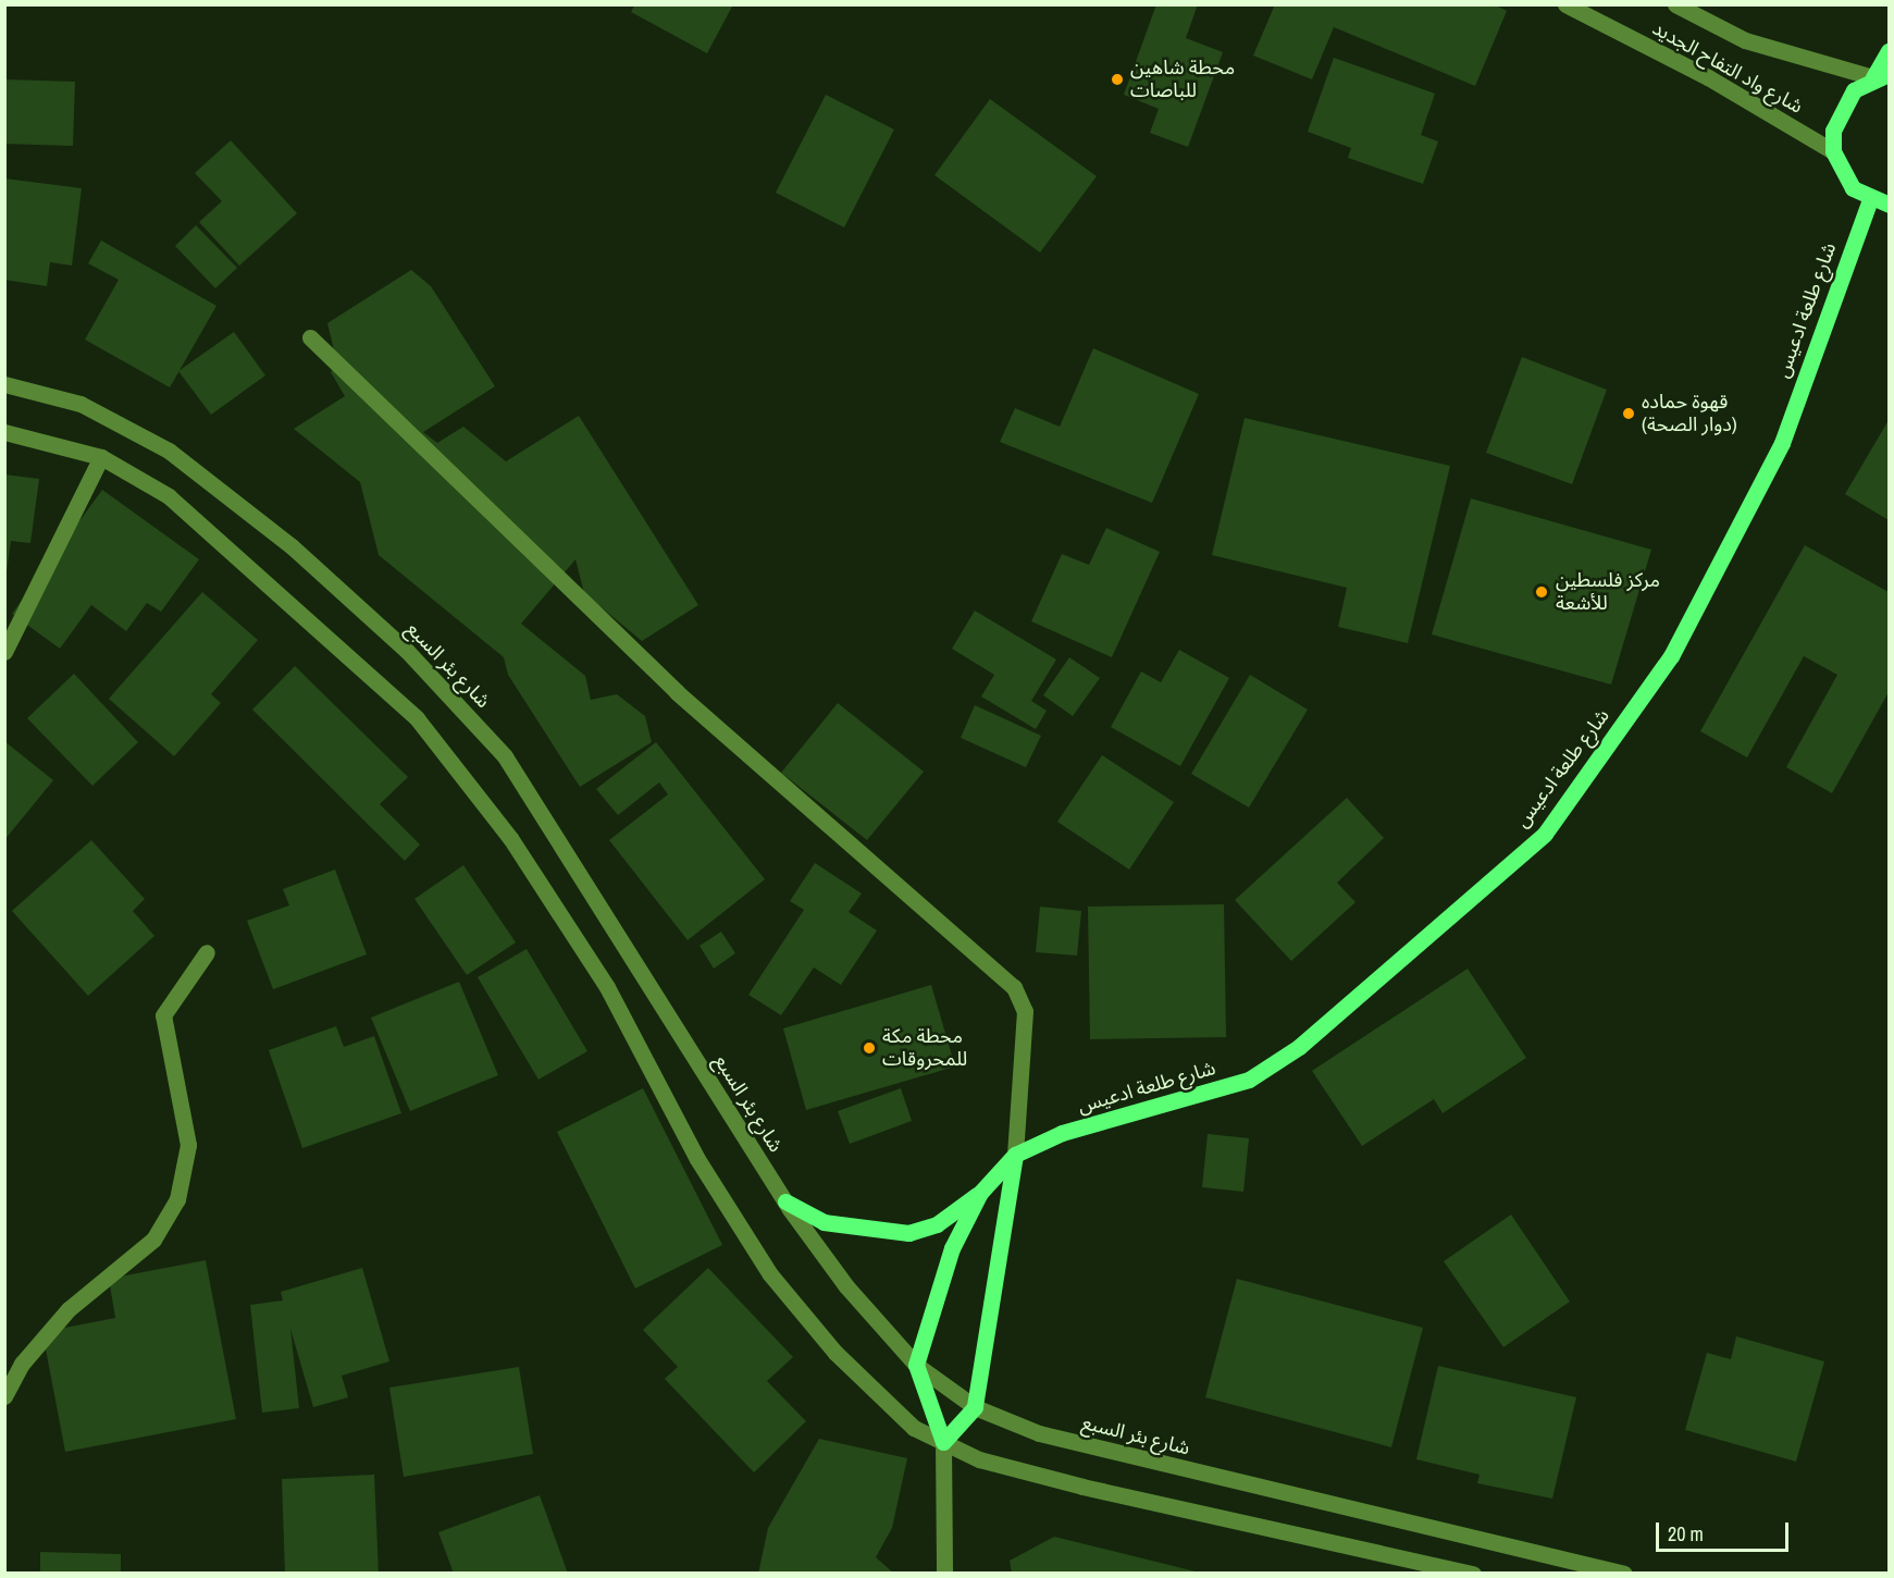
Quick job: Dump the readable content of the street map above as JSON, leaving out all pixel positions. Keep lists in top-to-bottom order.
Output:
{
  "streets": {
    "main road": ["شارع طلعة ادعيس"],
    "street": ["شارع واد التفاح الجديد", "شارع بئر السبع"]
  },
  "crossings": [
    ["شارع طلعة ادعيس", "شارع بئر السبع"]
  ],
  "places": [
    "محطة شاهين للباصات",
    "قهوة حماده (دوار الصحة)",
    "مركز فلسطين للأشعة",
    "محطة مكة للمحروقات"
  ],
  "scale_bar": "20 m"
}
